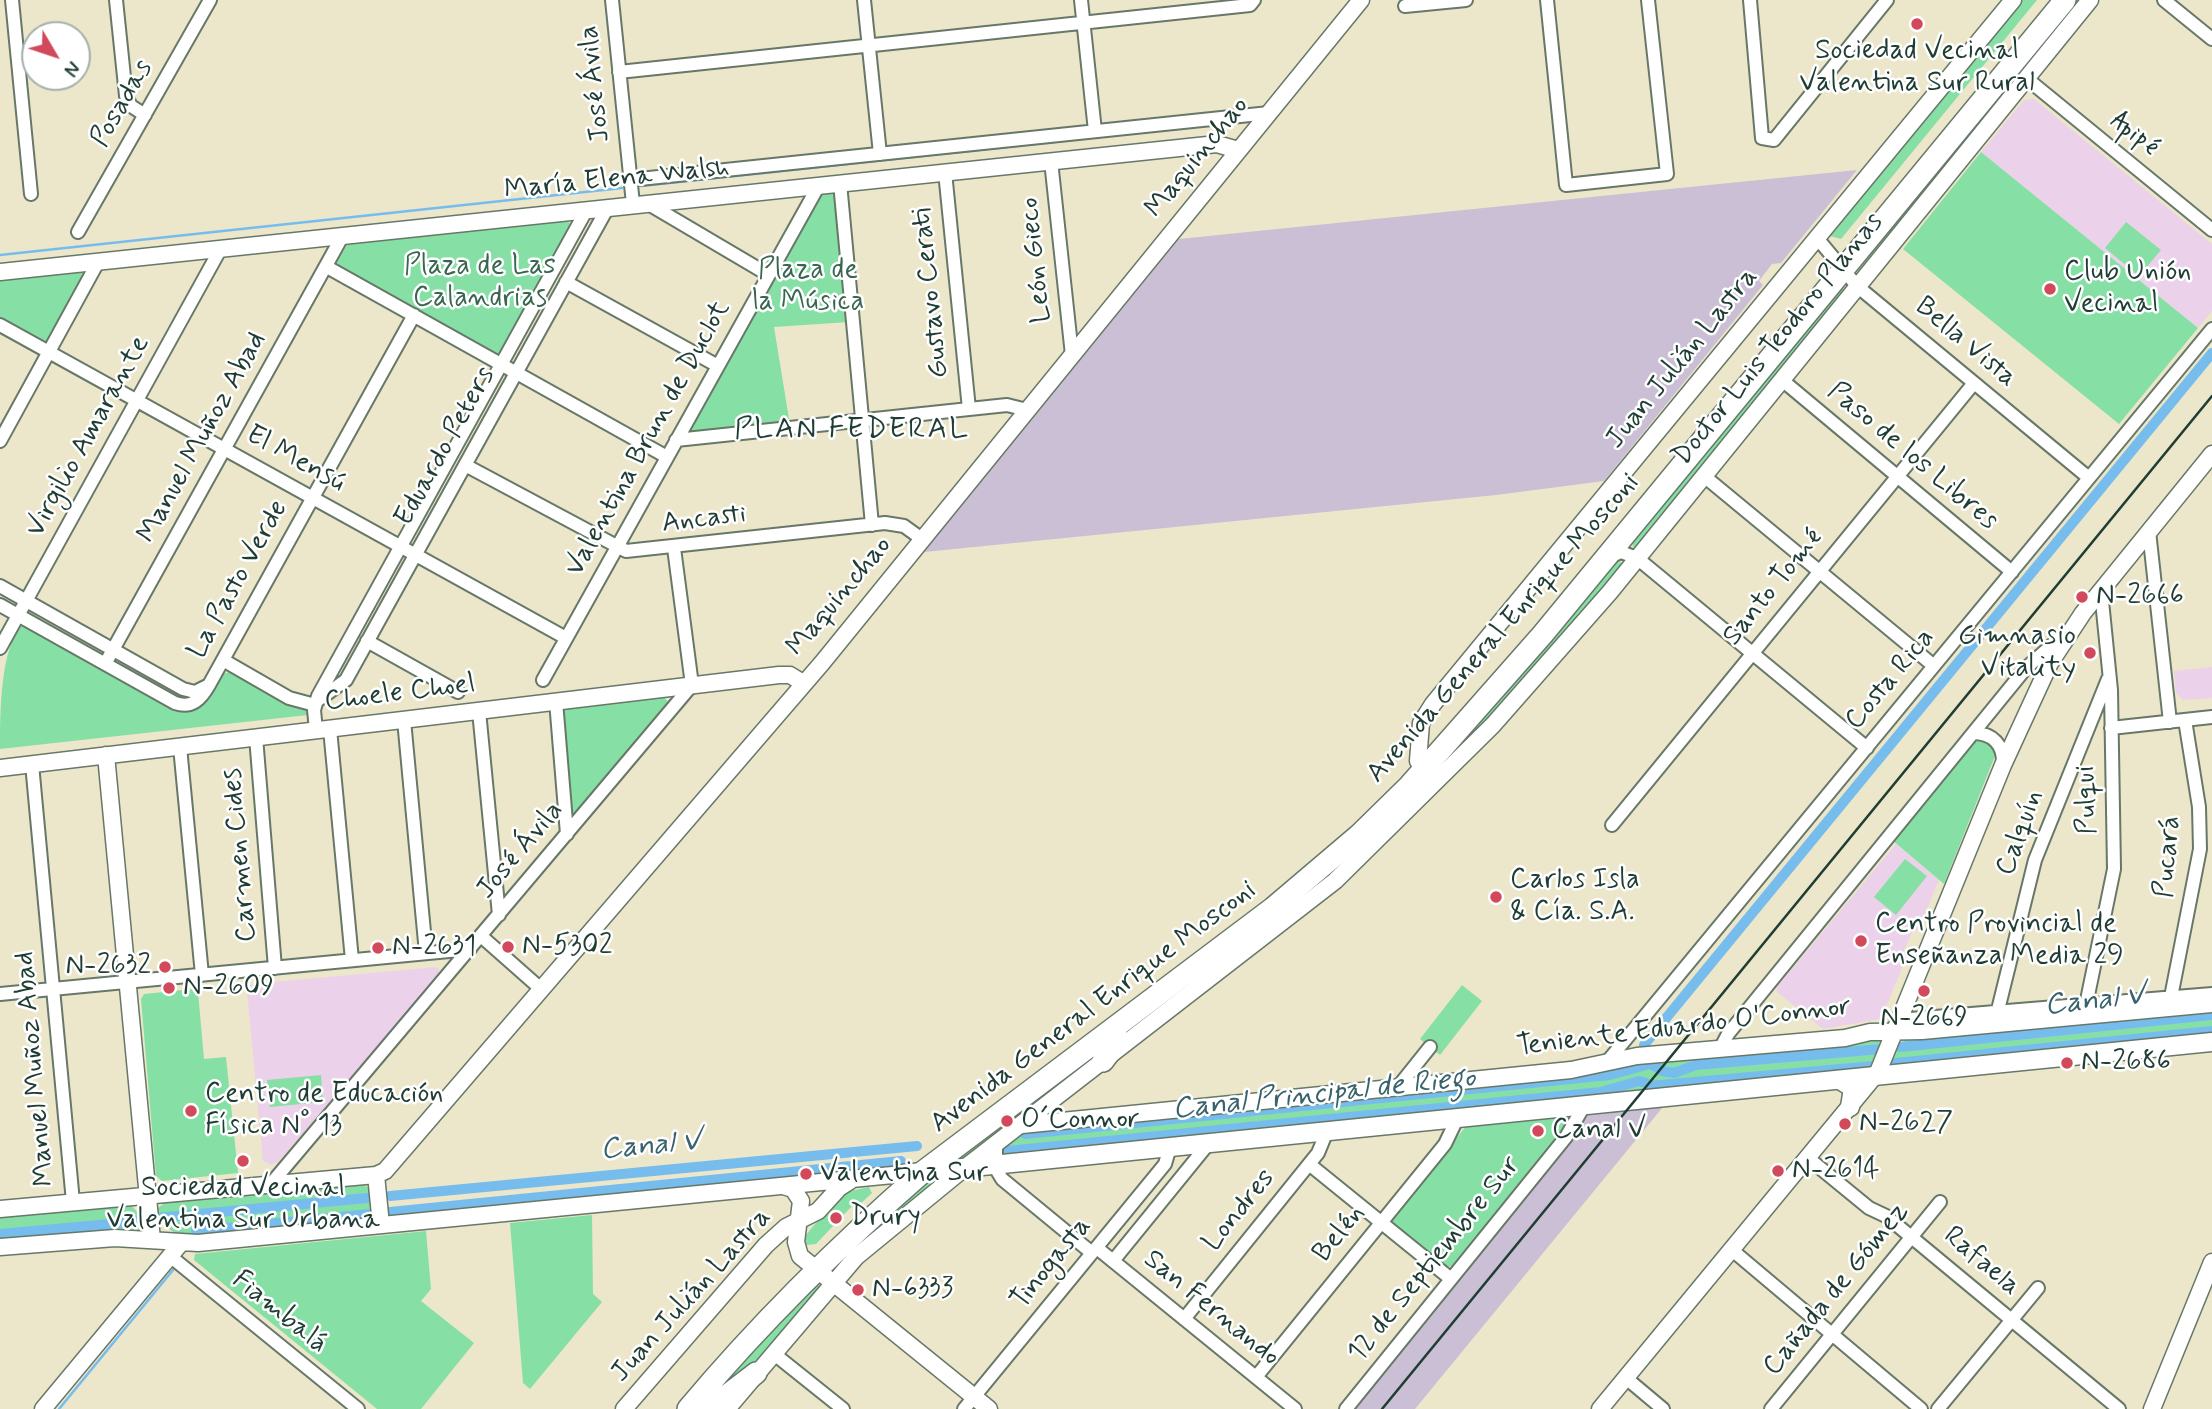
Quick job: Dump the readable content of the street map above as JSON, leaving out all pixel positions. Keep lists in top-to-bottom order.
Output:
{
  "streets": {
    "highway": ["Avenida General Enrique Mosconi"],
    "street": [
      "José Ávila",
      "Posadas",
      "Apipé",
      "Maquinchao",
      "María Elena Walsh",
      "León Gieco",
      "Gustavo Cerati",
      "Doctor Luis Teodoro Planas",
      "Bella Vista",
      "Juan Julián Lastra",
      "Virgilio Amarante",
      "Manuel Muñoz Abad",
      "Valentina Brun de Duclot",
      "Eduardo Peters",
      "Paso de los Libres",
      "El Mensú",
      "Ancasti",
      "La Pasto Verde",
      "Santo Tomé",
      "Costa Rica",
      "Choele Choel",
      "Pulqui",
      "Calquín",
      "Carmen Cides",
      "Pucará",
      "Teniente Eduardo O'Connor",
      "Londres",
      "Belén",
      "12 de Septiembre Sur",
      "Rafaela",
      "Tinogasta",
      "Cañada de Gómez",
      "San Fernando",
      "Fiambalá"
    ]
  },
  "crossings": [
    ["José Ávila", "María Elena Walsh"],
    ["José Ávila", "Choele Choel"],
    ["Apipé", "Doctor Luis Teodoro Planas"],
    ["Maquinchao", "María Elena Walsh"],
    ["Maquinchao", "León Gieco"],
    ["Maquinchao", "Ancasti"],
    ["Maquinchao", "Choele Choel"],
    ["María Elena Walsh", "León Gieco"],
    ["María Elena Walsh", "Gustavo Cerati"],
    ["María Elena Walsh", "Virgilio Amarante"],
    ["María Elena Walsh", "Manuel Muñoz Abad"],
    ["María Elena Walsh", "Valentina Brun de Duclot"],
    ["María Elena Walsh", "Eduardo Peters"],
    ["Doctor Luis Teodoro Planas", "Bella Vista"],
    ["Doctor Luis Teodoro Planas", "Paso de los Libres"],
    ["Doctor Luis Teodoro Planas", "Avenida General Enrique Mosconi"],
    ["Doctor Luis Teodoro Planas", "Teniente Eduardo O'Connor"],
    ["Bella Vista", "Juan Julián Lastra"],
    ["Bella Vista", "Santo Tomé"],
    ["Bella Vista", "Avenida General Enrique Mosconi"],
    ["Bella Vista", "Costa Rica"],
    ["Juan Julián Lastra", "Avenida General Enrique Mosconi"],
    ["Virgilio Amarante", "El Mensú"],
    ["Manuel Muñoz Abad", "El Mensú"],
    ["Manuel Muñoz Abad", "Choele Choel"],
    ["Valentina Brun de Duclot", "El Mensú"],
    ["Valentina Brun de Duclot", "Ancasti"],
    ["Eduardo Peters", "El Mensú"],
    ["Eduardo Peters", "Ancasti"],
    ["Paso de los Libres", "Santo Tomé"],
    ["Paso de los Libres", "Costa Rica"],
    ["El Mensú", "La Pasto Verde"],
    ["Costa Rica", "Teniente Eduardo O'Connor"],
    ["Choele Choel", "Carmen Cides"],
    ["Pulqui", "Calquín"],
    ["Londres", "San Fernando"],
    ["Belén", "San Fernando"],
    ["Rafaela", "Cañada de Gómez"],
    ["Tinogasta", "San Fernando"]
  ],
  "districts": ["PLAN FEDERAL"],
  "water": ["Canal V", "Canal Principal de Riego"],
  "parks": ["Plaza de Las Calandrias", "Plaza de la Música"],
  "places": [
    "Sociedad Vecinal Valentina Sur Rural",
    "Club Unión Vecinal",
    "N-2666",
    "Gimnasio Vitality",
    "Carlos Isla & Cía. S.A.",
    "Centro Provincial de Enseñanza Media 29",
    "N-5302",
    "N-2631",
    "N-2632",
    "N-2609",
    "N-2669",
    "N-2686",
    "Centro de Educación Física N° 13",
    "O´Connor",
    "N-2627",
    "Canal V",
    "Sociedad Vecinal Valentina Sur Urbana",
    "N-2614",
    "Valentina Sur",
    "Drury",
    "N-6333"
  ],
  "north": "bottom right"
}
